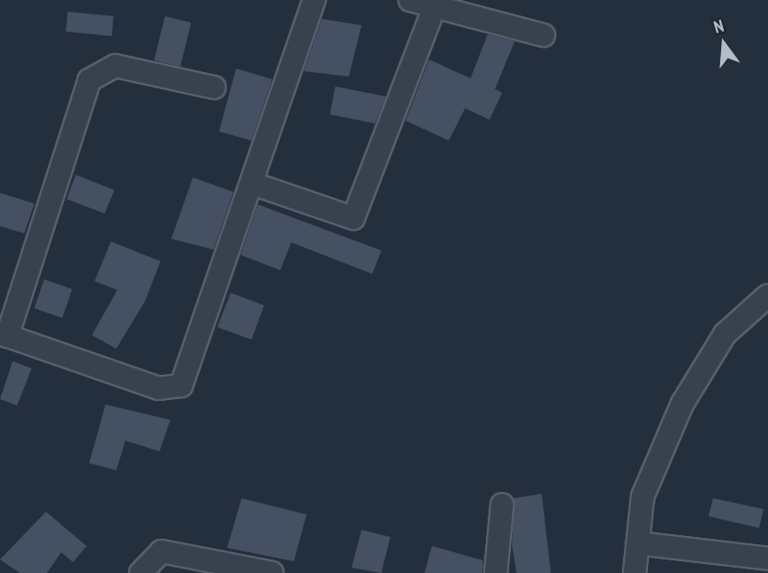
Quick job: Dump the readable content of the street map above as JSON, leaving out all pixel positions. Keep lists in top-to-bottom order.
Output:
{
  "north": "top"
}
